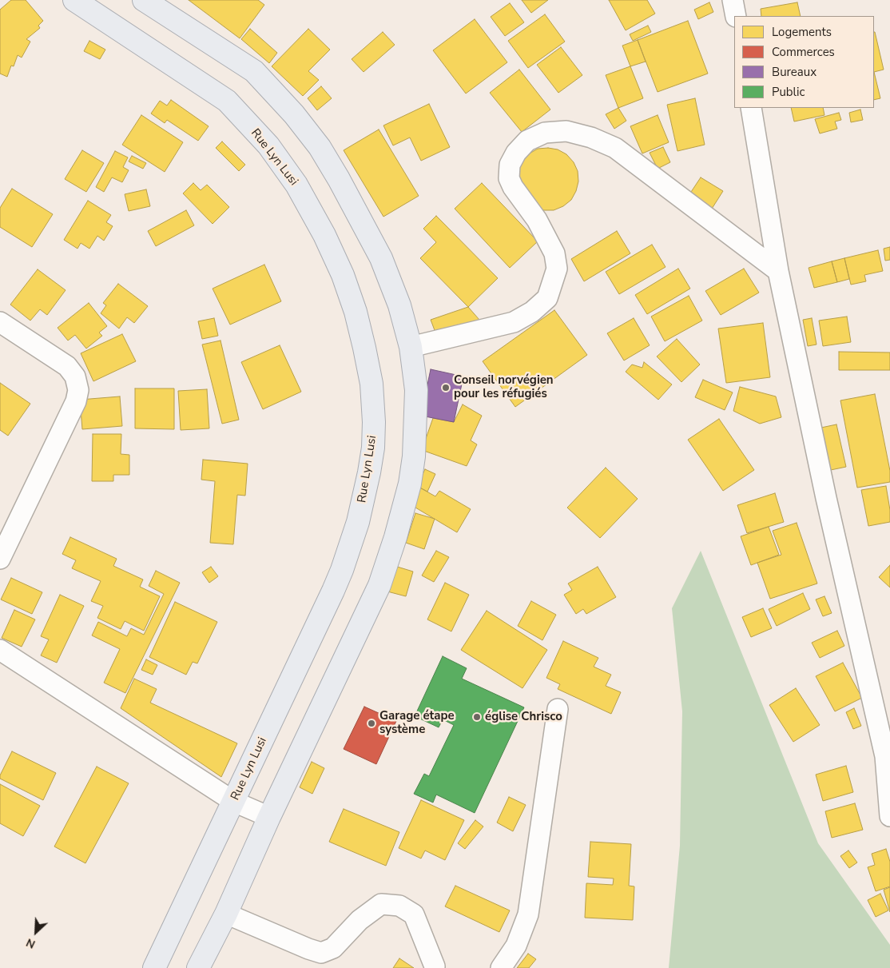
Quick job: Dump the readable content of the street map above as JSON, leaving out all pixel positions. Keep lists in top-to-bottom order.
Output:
{
  "streets": {
    "main road": ["Rue Lyn Lusi"]
  },
  "places": ["Conseil norvégien pour les réfugiés", "église Chrisco", "Garage étape système"],
  "legend": [
    "Logements",
    "Commerces",
    "Bureaux",
    "Public"
  ],
  "north": "bottom left"
}
